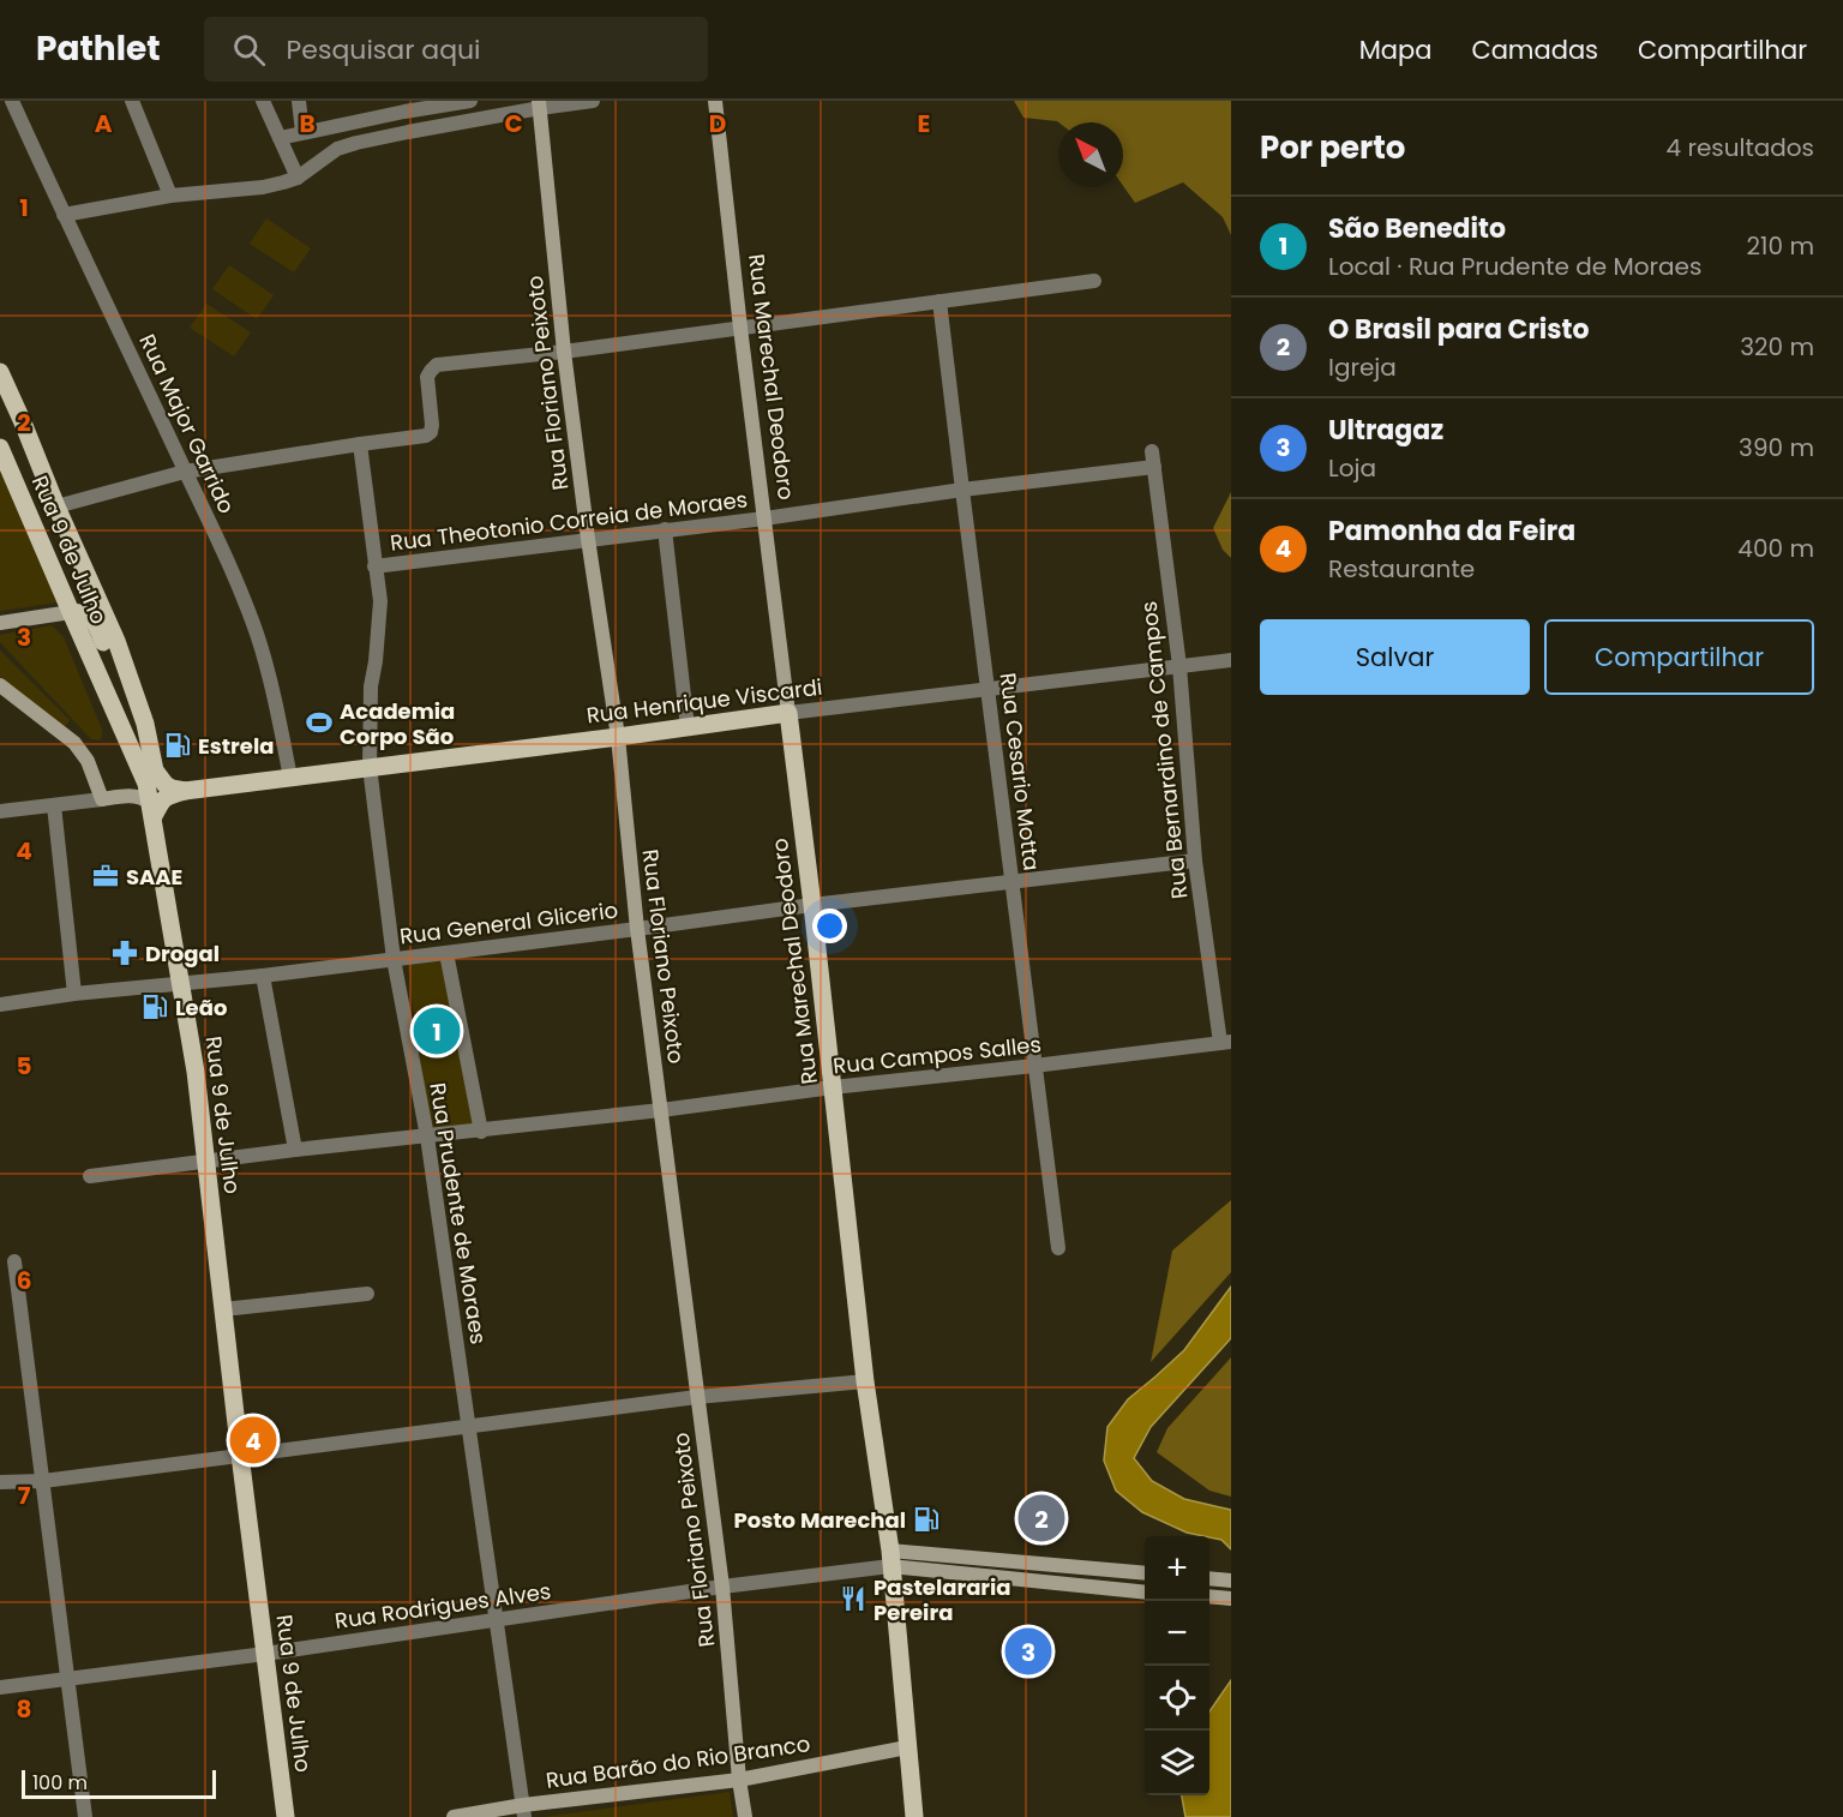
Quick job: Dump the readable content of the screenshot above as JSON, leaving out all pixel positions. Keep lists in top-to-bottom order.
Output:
{
  "streets": {
    "main road": ["Rua Marechal Deodoro", "Rua 9 de Julho", "Rua Henrique Viscardi"],
    "street": [
      "Rua Floriano Peixoto",
      "Rua Major Garrido",
      "Rua Theotonio Correia de Moraes",
      "Rua Bernardino de Campos",
      "Rua Cesario Motta",
      "Rua General Glicerio",
      "Rua Campos Salles",
      "Rua Prudente de Moraes",
      "Rua Rodrigues Alves",
      "Rua Barão do Rio Branco"
    ]
  },
  "crossings": [
    ["Rua Marechal Deodoro", "Rua Theotonio Correia de Moraes"],
    ["Rua Marechal Deodoro", "Rua Henrique Viscardi"],
    ["Rua Marechal Deodoro", "Rua General Glicerio"],
    ["Rua Marechal Deodoro", "Rua Campos Salles"],
    ["Rua Marechal Deodoro", "Rua Rodrigues Alves"],
    ["Rua Marechal Deodoro", "Rua Barão do Rio Branco"],
    ["Rua Floriano Peixoto", "Rua Theotonio Correia de Moraes"],
    ["Rua Floriano Peixoto", "Rua Henrique Viscardi"],
    ["Rua Floriano Peixoto", "Rua General Glicerio"],
    ["Rua Floriano Peixoto", "Rua Campos Salles"],
    ["Rua Floriano Peixoto", "Rua Rodrigues Alves"],
    ["Rua Floriano Peixoto", "Rua Barão do Rio Branco"],
    ["Rua Major Garrido", "Rua Henrique Viscardi"],
    ["Rua Theotonio Correia de Moraes", "Rua Bernardino de Campos"],
    ["Rua Theotonio Correia de Moraes", "Rua Cesario Motta"],
    ["Rua Theotonio Correia de Moraes", "Rua Prudente de Moraes"],
    ["Rua 9 de Julho", "Rua General Glicerio"],
    ["Rua 9 de Julho", "Rua Campos Salles"],
    ["Rua 9 de Julho", "Rua Rodrigues Alves"],
    ["Rua Henrique Viscardi", "Rua Bernardino de Campos"],
    ["Rua Henrique Viscardi", "Rua Cesario Motta"],
    ["Rua Henrique Viscardi", "Rua Prudente de Moraes"],
    ["Rua Bernardino de Campos", "Rua General Glicerio"],
    ["Rua Bernardino de Campos", "Rua Campos Salles"],
    ["Rua Cesario Motta", "Rua General Glicerio"],
    ["Rua Cesario Motta", "Rua Campos Salles"],
    ["Rua General Glicerio", "Rua Prudente de Moraes"],
    ["Rua Campos Salles", "Rua Prudente de Moraes"],
    ["Rua Prudente de Moraes", "Rua Rodrigues Alves"],
    ["Rua Prudente de Moraes", "Rua Barão do Rio Branco"]
  ],
  "places": {
    "sports": ["Academia Corpo São"],
    "fuel station": ["Estrela", "Leão", "Posto Marechal"],
    "office": ["SAAE"],
    "pharmacy": ["Drogal"],
    "restaurant": ["Pastelararia Pereira"]
  },
  "scale_bar": "100 m",
  "north": "top left",
  "page": {
    "header": "Pathlet",
    "search": "Pesquisar aqui",
    "nav": ["Mapa", "Camadas", "Compartilhar"],
    "heading": ["Por perto", "4 resultados"],
    "list": [
      {
        "mark": "1",
        "name": "São Benedito",
        "note": "Local · Rua Prudente de Moraes",
        "value": "210 m"
      },
      {
        "mark": "2",
        "name": "O Brasil para Cristo",
        "note": "Igreja",
        "value": "320 m"
      },
      {
        "mark": "3",
        "name": "Ultragaz",
        "note": "Loja",
        "value": "390 m"
      },
      {
        "mark": "4",
        "name": "Pamonha da Feira",
        "note": "Restaurante",
        "value": "400 m"
      }
    ],
    "buttons": ["Salvar", "Compartilhar"],
    "pins": [
      "1",
      "4",
      "2",
      "3"
    ],
    "map_buttons": ["+", "−"],
    "scale": "100 m"
  },
  "grid": {
    "columns": [
      "A",
      "B",
      "C",
      "D",
      "E"
    ],
    "rows": [
      "1",
      "2",
      "3",
      "4",
      "5",
      "6",
      "7",
      "8"
    ]
  }
}
